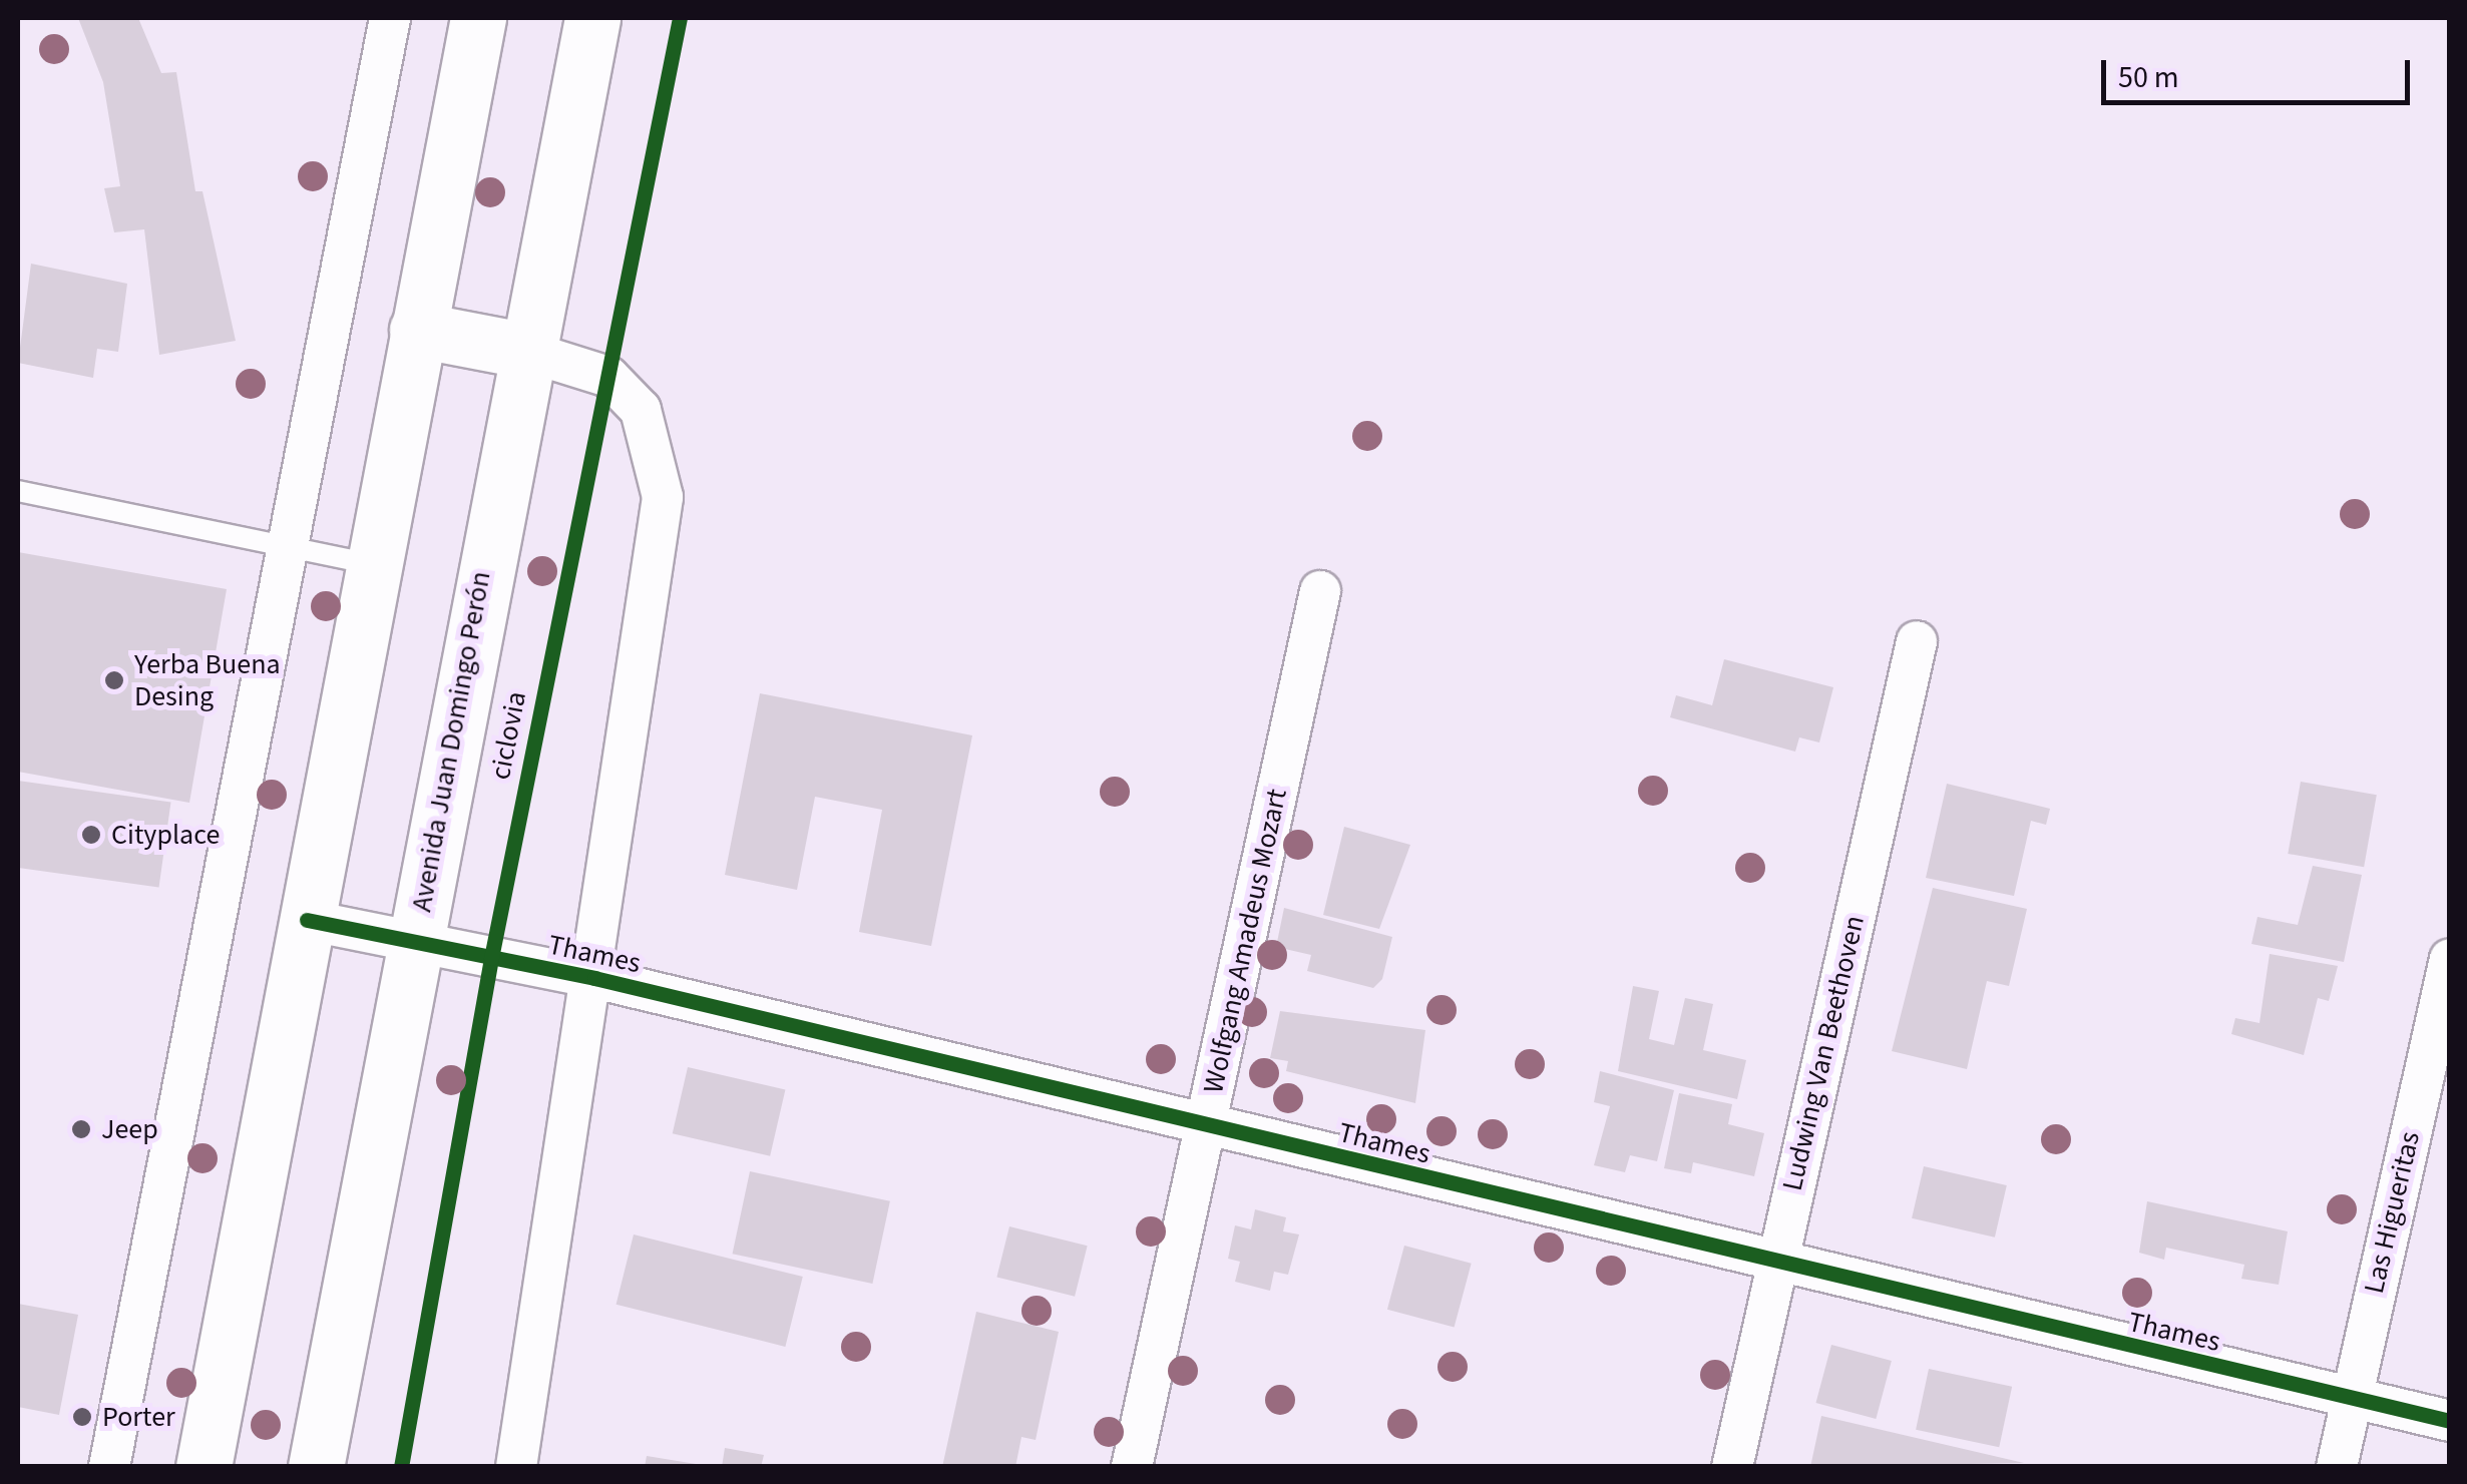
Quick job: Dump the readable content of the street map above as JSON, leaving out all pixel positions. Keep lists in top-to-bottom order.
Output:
{
  "streets": {
    "main road": ["Avenida Juan Domingo Perón"],
    "street": [
      "Wolfgang Amadeus Mozart",
      "Thames",
      "Ludwing Van Beethoven",
      "Las Higueritas"
    ],
    "cycle path": ["ciclovia"]
  },
  "crossings": [
    ["Avenida Juan Domingo Perón", "Thames"],
    ["Wolfgang Amadeus Mozart", "Thames"],
    ["Thames", "Ludwing Van Beethoven"],
    ["Thames", "Las Higueritas"]
  ],
  "places": [
    "Yerba Buena Desing",
    "Cityplace",
    "Jeep",
    "Porter"
  ],
  "scale_bar": "50 m"
}
